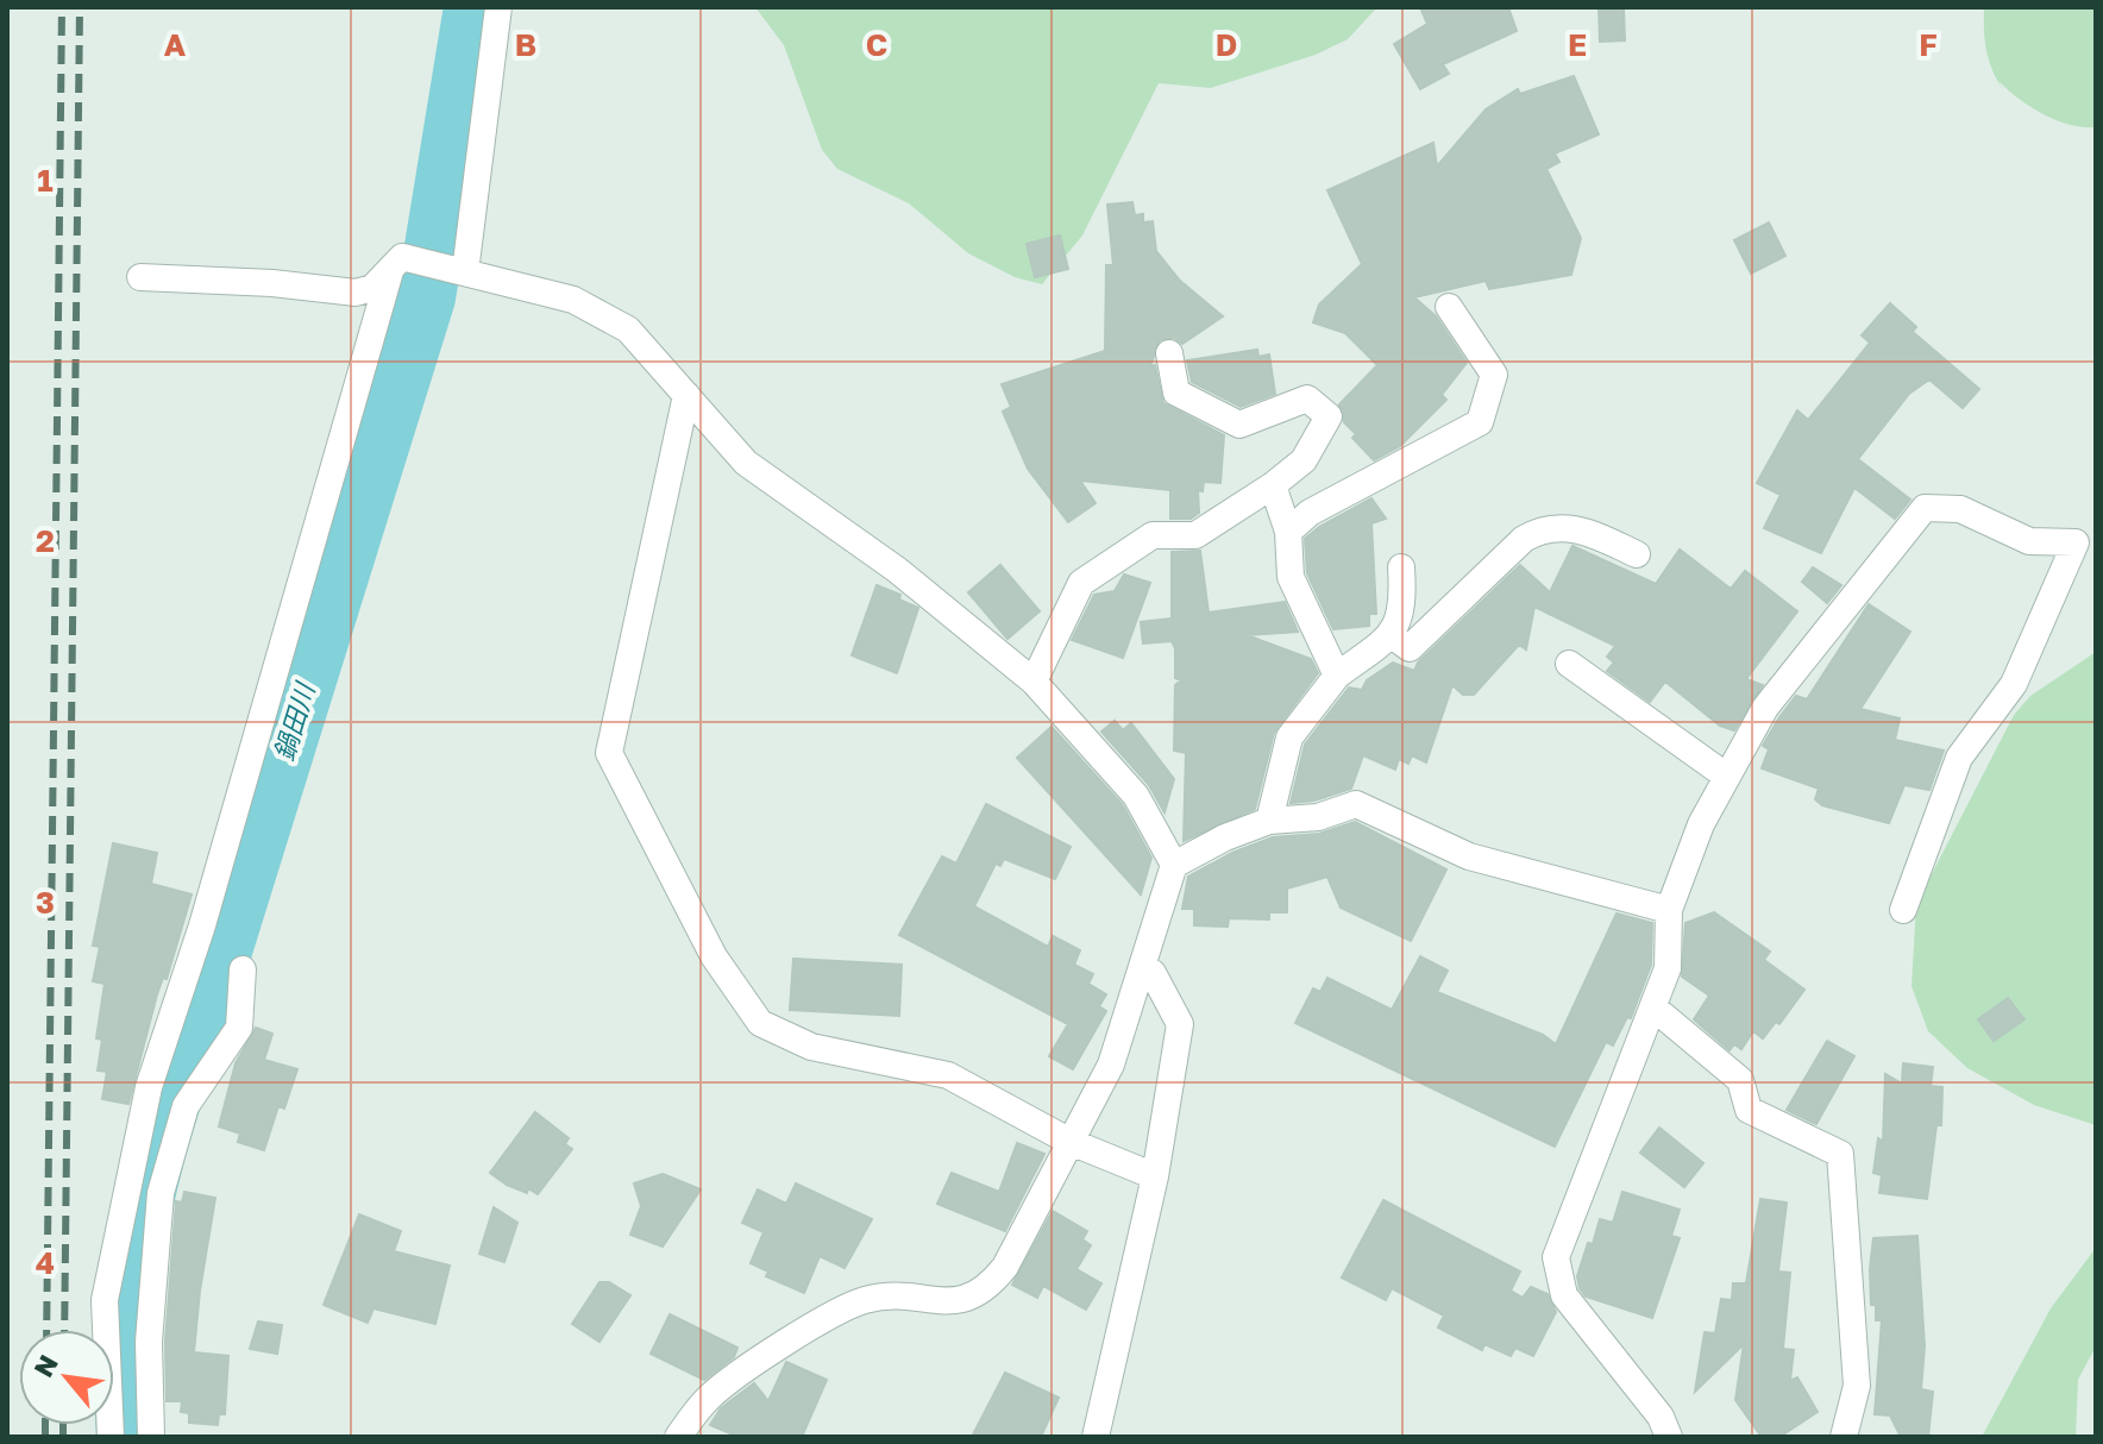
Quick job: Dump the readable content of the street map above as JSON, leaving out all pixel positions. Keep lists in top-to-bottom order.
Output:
{
  "water": ["鍋田川"],
  "north": "top left",
  "grid": {
    "columns": [
      "A",
      "B",
      "C",
      "D",
      "E",
      "F"
    ],
    "rows": [
      "1",
      "2",
      "3",
      "4"
    ]
  }
}
